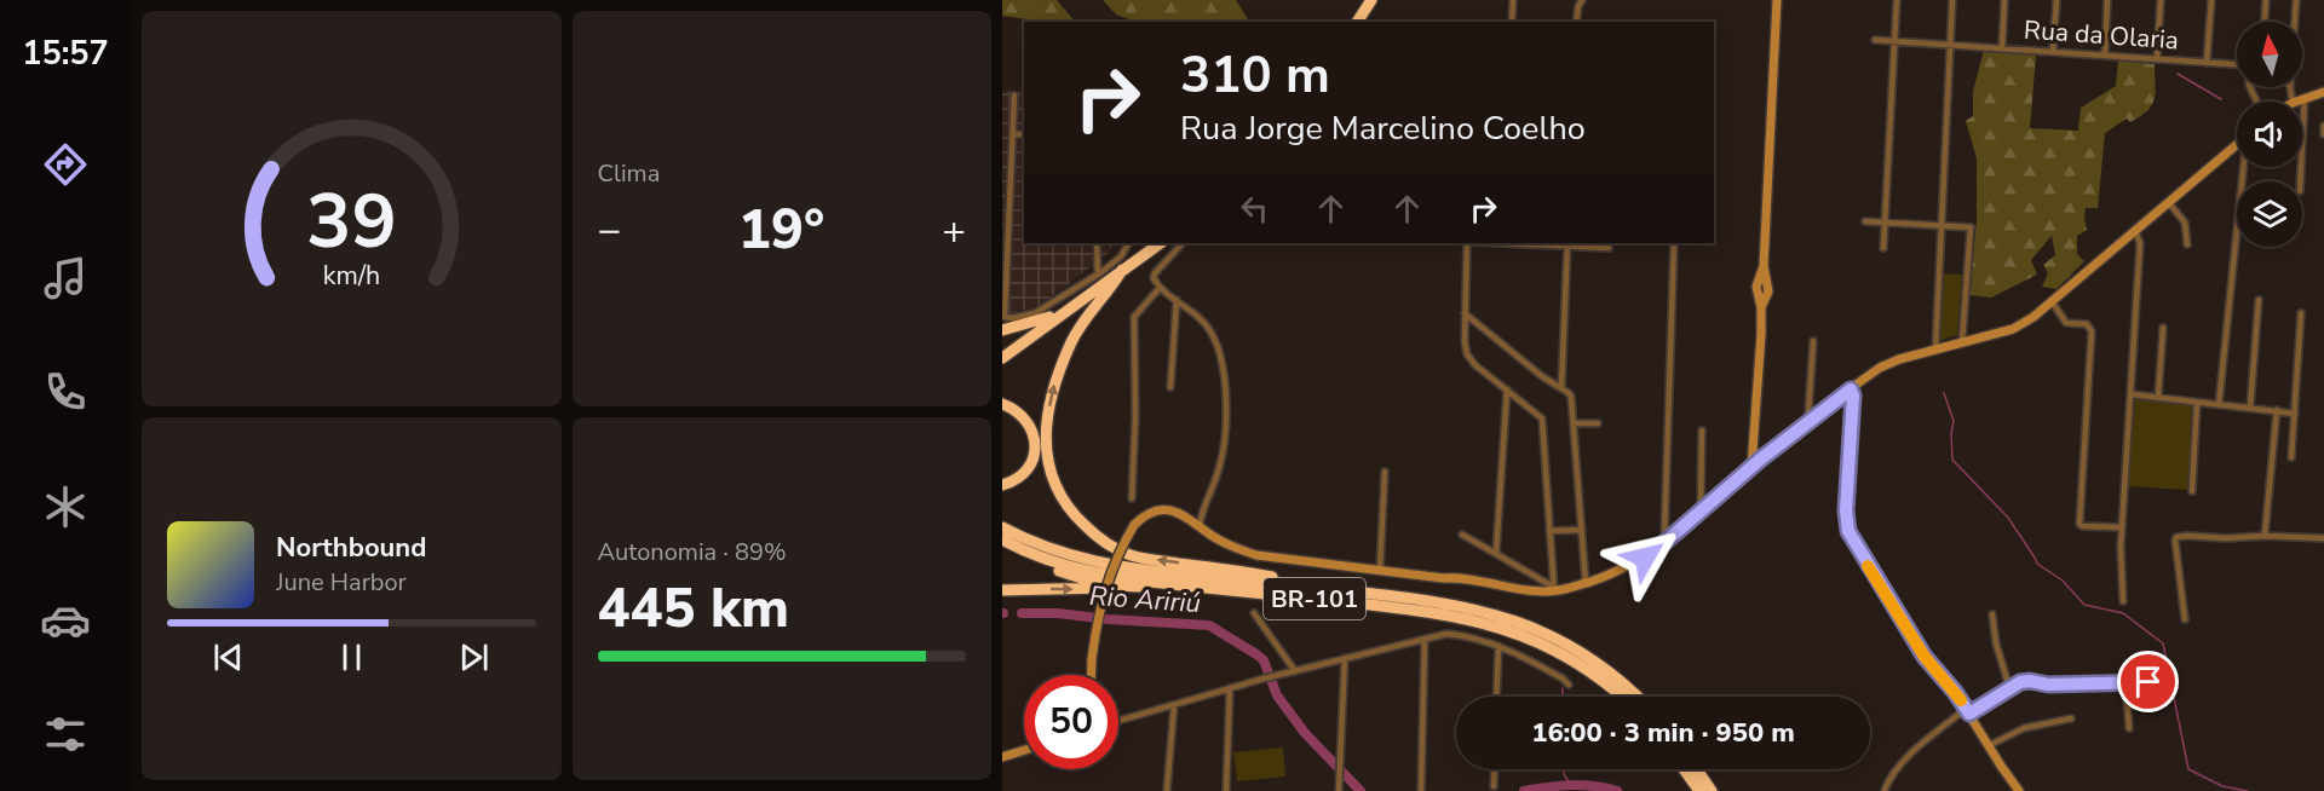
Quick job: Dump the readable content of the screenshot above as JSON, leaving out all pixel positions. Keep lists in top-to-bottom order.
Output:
{
  "streets": {
    "highway": ["BR-101"],
    "street": ["Rua da Olaria"]
  },
  "water": ["Rio Aririú"],
  "north": "top",
  "page": {
    "tabs": "15:57",
    "tile": [
      "Clima",
      ["Autonomia · 89%", "445 km"]
    ],
    "turn": ["310 m", "Rua Jorge Marcelino Coelho"],
    "heat": ["−", "19°", "+"],
    "song": ["Northbound", "June Harbor"],
    "limit": "50",
    "trip": "16:00 · 3 min · 950 m",
    "gauge": ["39", "km/h"]
  }
}
